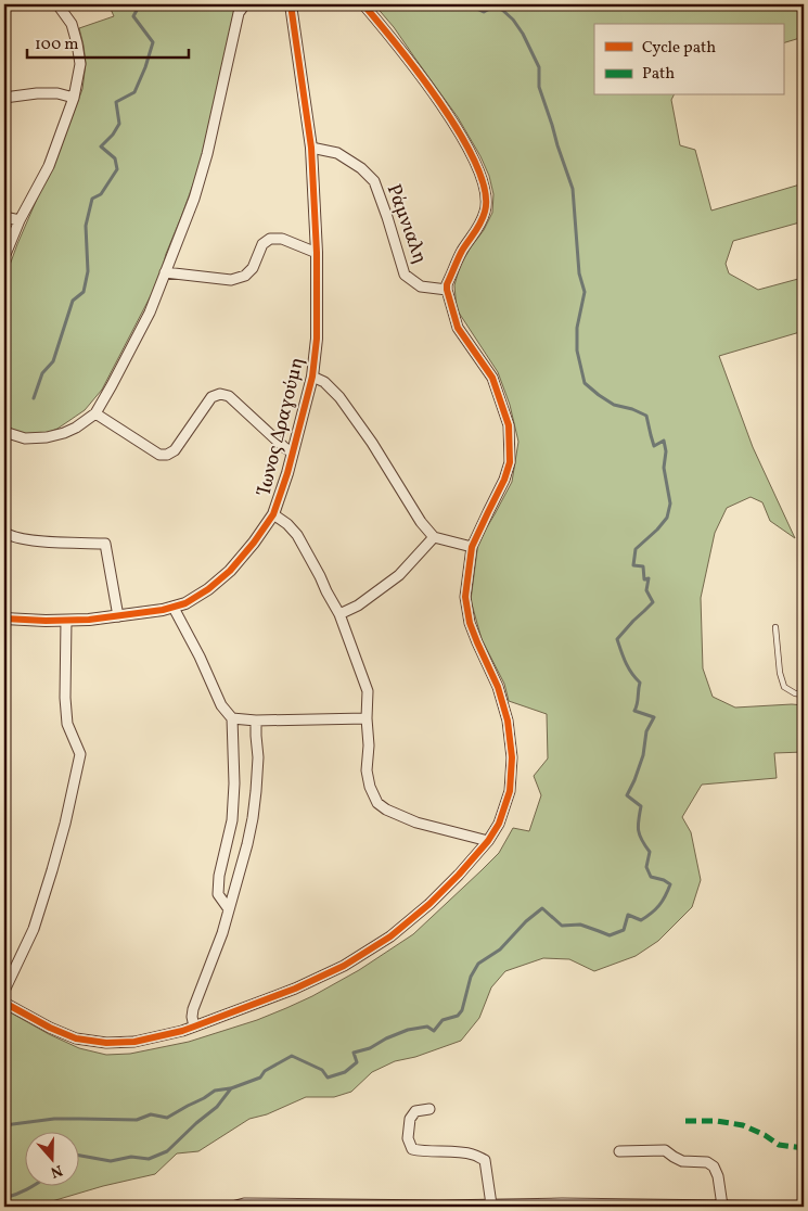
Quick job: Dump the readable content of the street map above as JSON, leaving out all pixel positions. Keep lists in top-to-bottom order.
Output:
{
  "streets": {
    "street": ["Ράμνιαλη", "Ίωνος Δραγούμη"]
  },
  "crossings": [
    ["Ράμνιαλη", "Ίωνος Δραγούμη"]
  ],
  "legend": ["Cycle path", "Path"],
  "scale_bar": "100 m",
  "north": "bottom"
}
